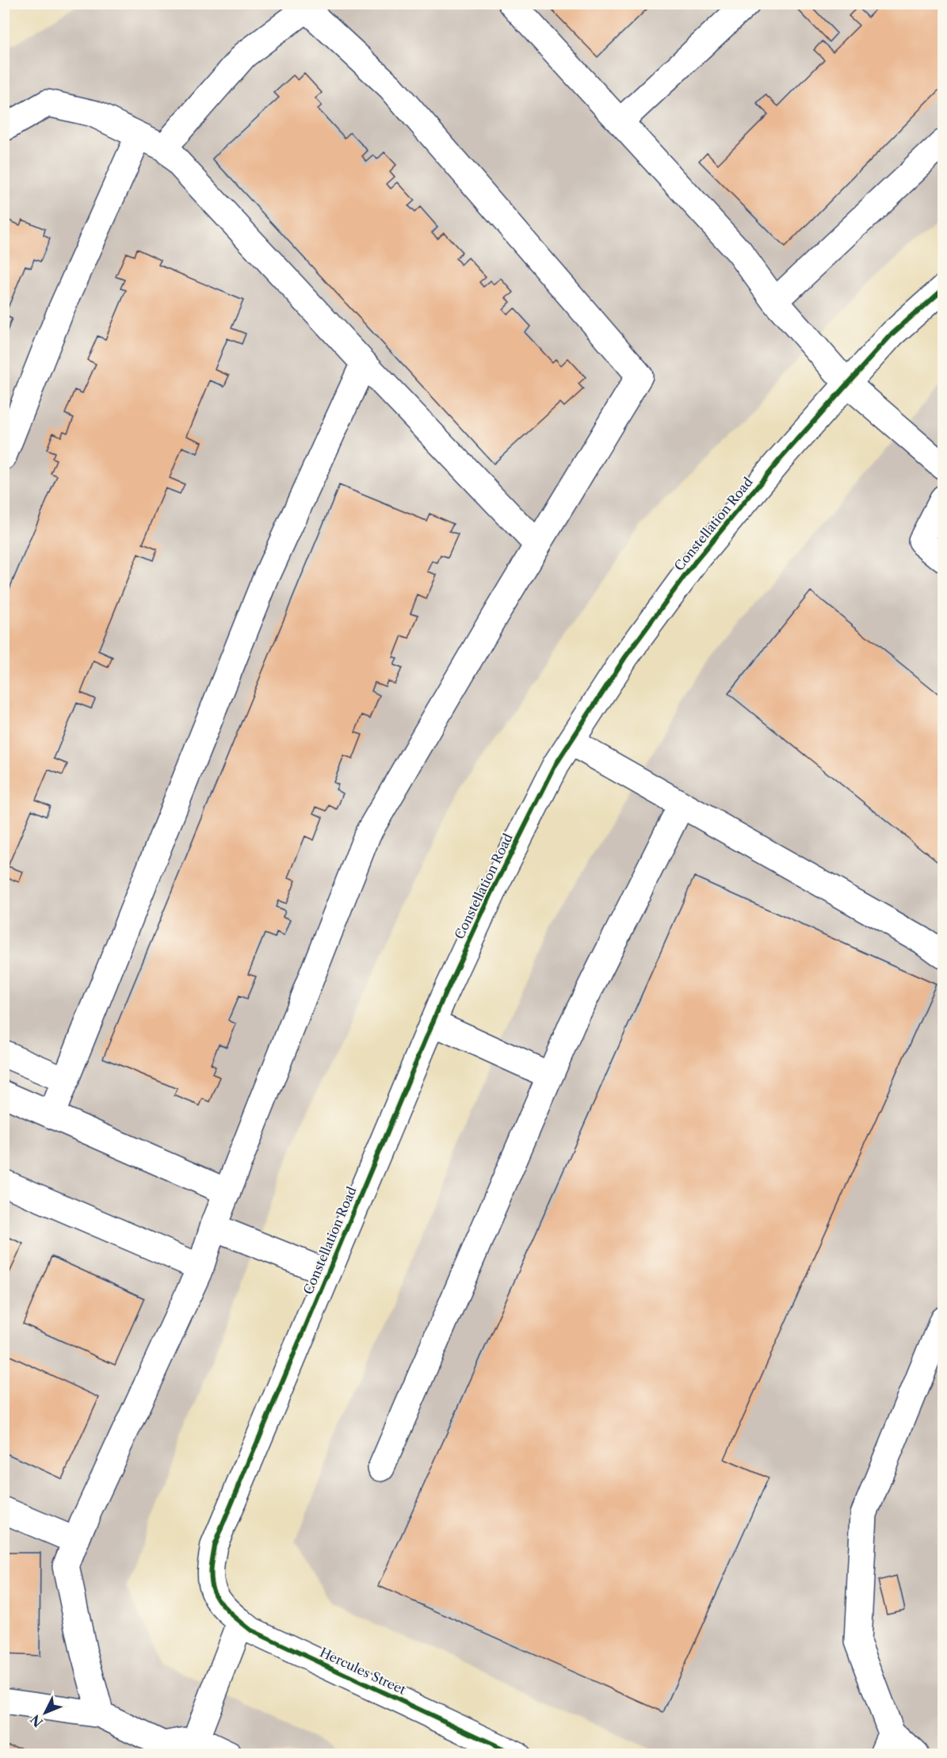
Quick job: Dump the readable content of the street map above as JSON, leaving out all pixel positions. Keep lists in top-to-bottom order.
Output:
{
  "streets": {
    "street": ["Constellation Road", "Hercules Street"]
  },
  "crossings": [
    ["Constellation Road", "Hercules Street"]
  ],
  "north": "bottom left"
}
